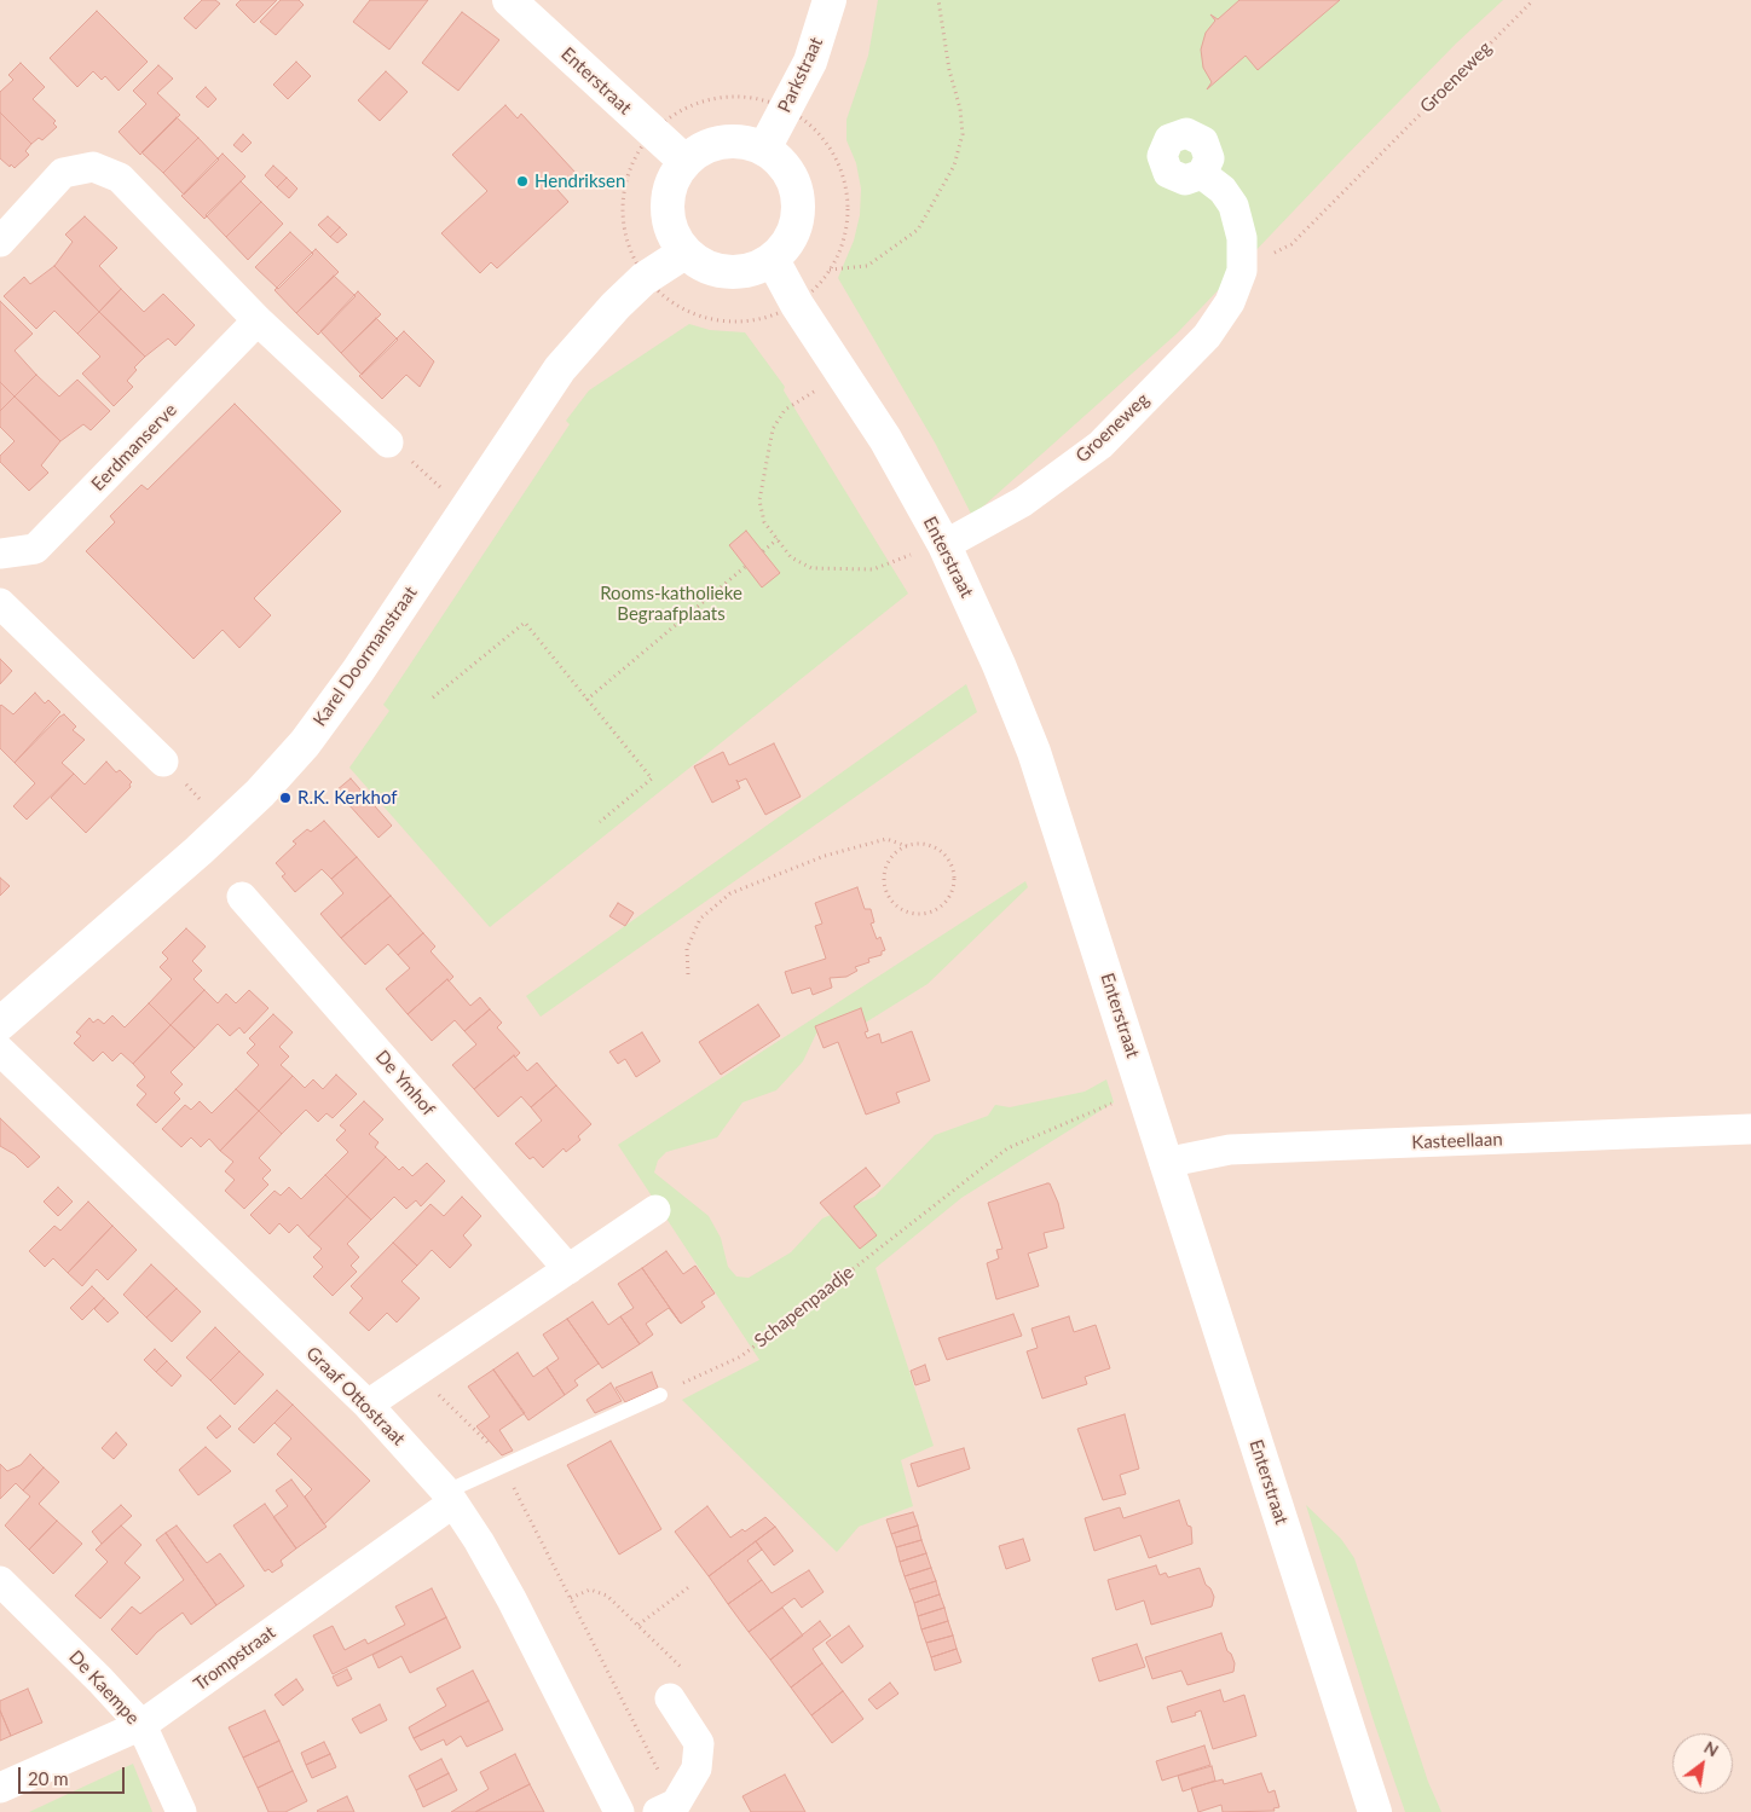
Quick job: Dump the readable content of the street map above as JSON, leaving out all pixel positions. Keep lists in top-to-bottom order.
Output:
{
  "streets": {
    "main road": ["Parkstraat", "Enterstraat", "Karel Doormanstraat"],
    "street": [
      "Groeneweg",
      "Eerdmanserve",
      "De Ymhof",
      "Kasteellaan",
      "Graaf Ottostraat",
      "Trompstraat",
      "De Kaempe"
    ],
    "path": ["Schapenpaadje"]
  },
  "crossings": [
    ["Parkstraat", "Enterstraat"],
    ["Parkstraat", "Karel Doormanstraat"],
    ["Groeneweg", "Enterstraat"],
    ["Enterstraat", "Karel Doormanstraat"],
    ["Enterstraat", "Kasteellaan"],
    ["Enterstraat", "Schapenpaadje"],
    ["Graaf Ottostraat", "Trompstraat"],
    ["Trompstraat", "De Kaempe"]
  ],
  "parks": ["Rooms-katholieke Begraafplaats"],
  "places": ["Hendriksen", "R.K. Kerkhof"],
  "scale_bar": "20 m",
  "north": "top right"
}
